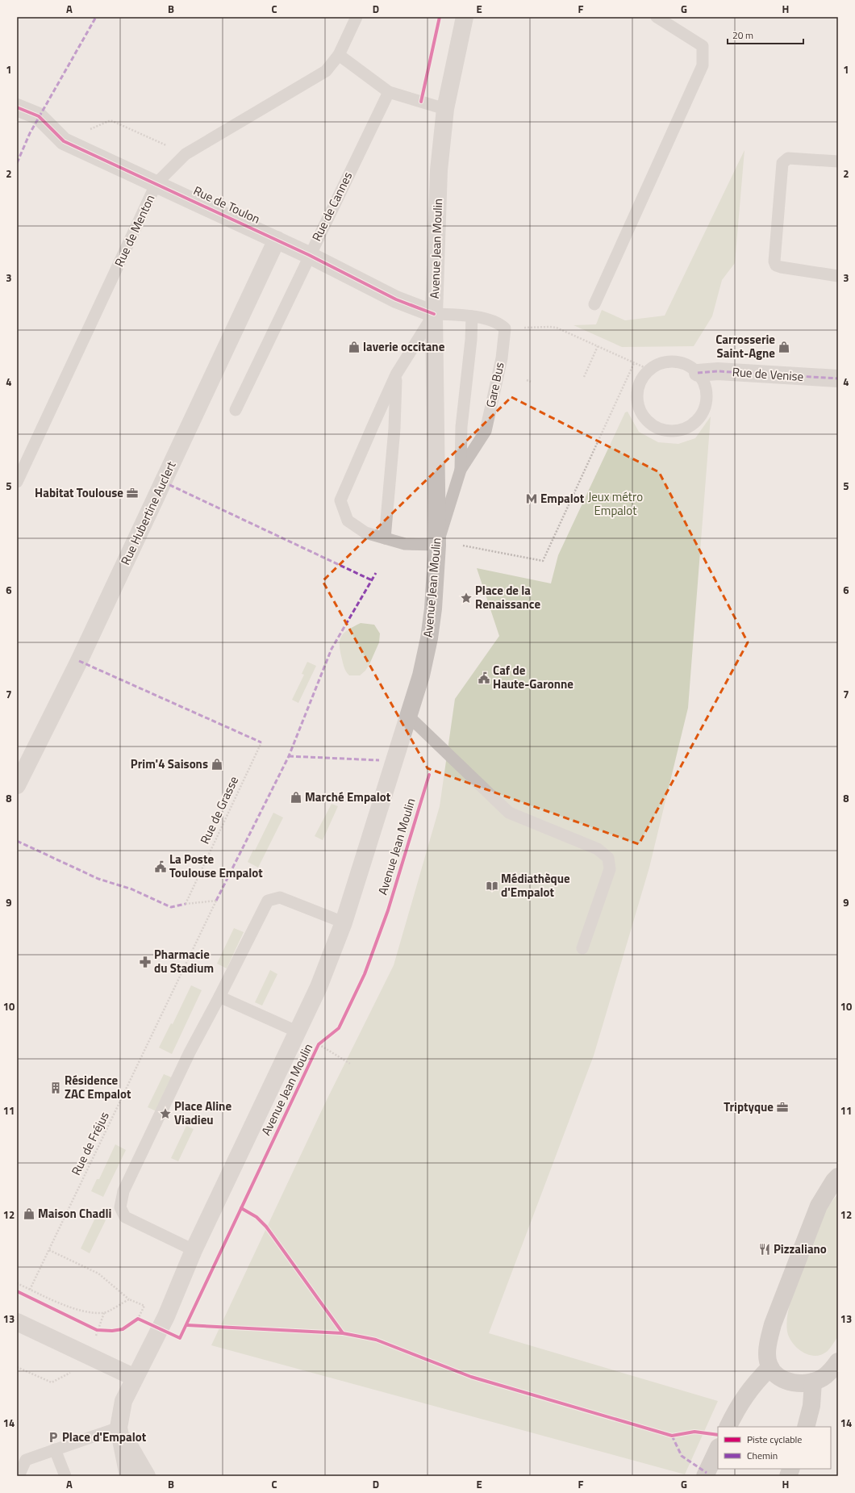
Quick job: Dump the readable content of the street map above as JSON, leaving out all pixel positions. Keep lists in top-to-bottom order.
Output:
{
  "streets": {
    "street": [
      "Rue de Toulon",
      "Avenue Jean Moulin",
      "Rue de Venise",
      "Rue Hubertine Auclert"
    ],
    "lane": ["Rue de Cannes", "Rue de Menton", "Gare Bus"],
    "path": ["Rue de Grasse", "Rue de Fréjus"]
  },
  "crossings": [
    ["Rue de Toulon", "Rue de Cannes"],
    ["Rue de Toulon", "Rue de Menton"],
    ["Rue de Toulon", "Avenue Jean Moulin"],
    ["Rue de Toulon", "Rue Hubertine Auclert"],
    ["Avenue Jean Moulin", "Gare Bus"],
    ["Rue de Grasse", "Rue de Fréjus"]
  ],
  "parks": ["Jeux métro Empalot"],
  "places": {
    "shop": [
      "laverie occitane",
      "Carrosserie Saint-Agne",
      "Prim'4 Saisons",
      "Marché Empalot",
      "Maison Chadli"
    ],
    "office": ["Habitat Toulouse", "Triptyque"],
    "metro station": ["Empalot"],
    "place": ["Place de la Renaissance", "Place Aline Viadieu"],
    "public building": ["Caf de Haute-Garonne", "La Poste Toulouse Empalot"],
    "library": ["Médiathèque d'Empalot"],
    "pharmacy": ["Pharmacie du Stadium"],
    "building": ["Résidence ZAC Empalot"],
    "restaurant": ["Pizzaliano"],
    "parking": ["Place d'Empalot"]
  },
  "legend": ["Piste cyclable", "Chemin"],
  "scale_bar": "20 m",
  "grid": {
    "columns": [
      "A",
      "B",
      "C",
      "D",
      "E",
      "F",
      "G",
      "H"
    ],
    "rows": [
      "1",
      "2",
      "3",
      "4",
      "5",
      "6",
      "7",
      "8",
      "9",
      "10",
      "11",
      "12",
      "13",
      "14"
    ]
  }
}
